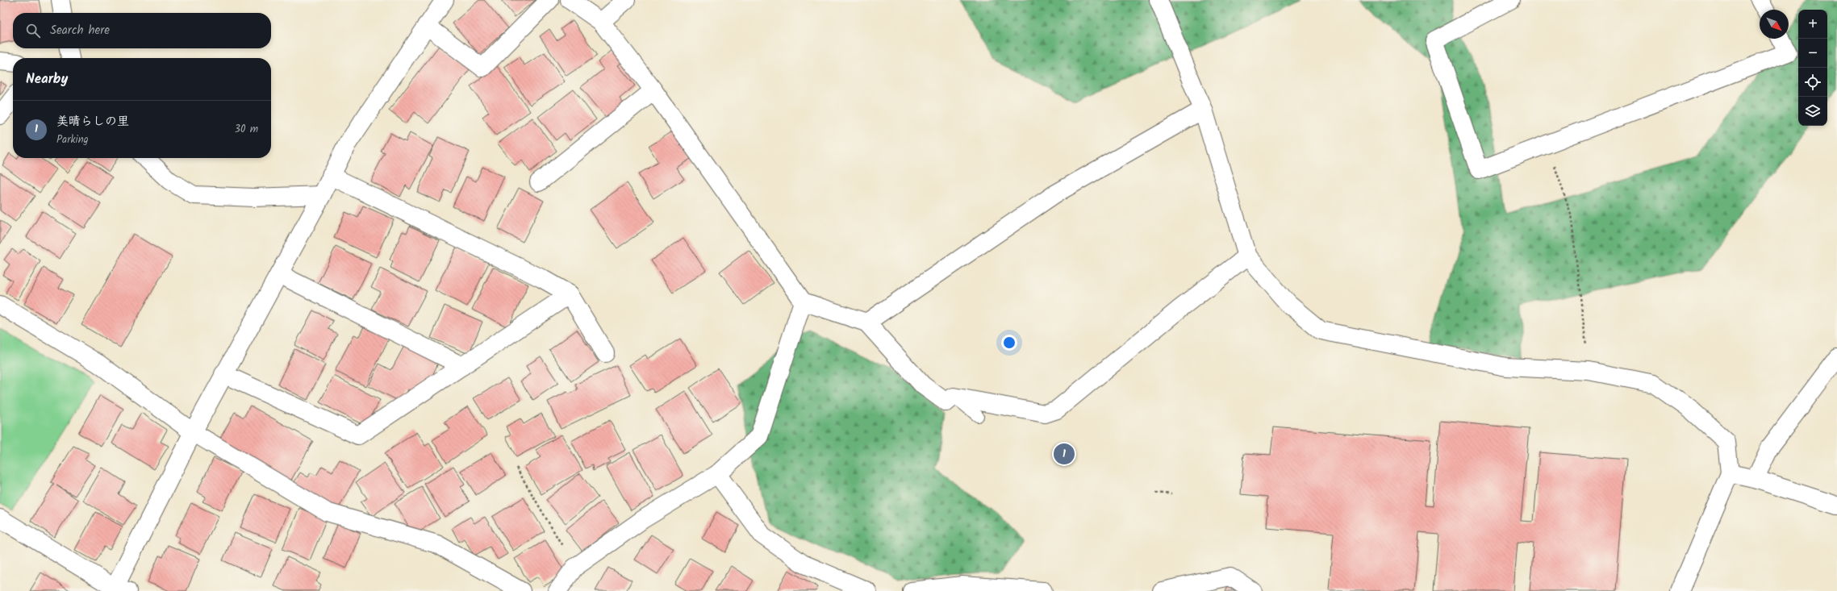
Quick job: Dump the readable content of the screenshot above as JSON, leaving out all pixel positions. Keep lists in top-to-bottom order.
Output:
{
  "north": "bottom right",
  "page": {
    "map_buttons": ["+", "−"],
    "search": "Search here",
    "heading": "Nearby",
    "list": [
      {
        "mark": "1",
        "name": "美晴らしの里",
        "note": "Parking",
        "value": "30 m"
      }
    ],
    "pins": "1"
  }
}
